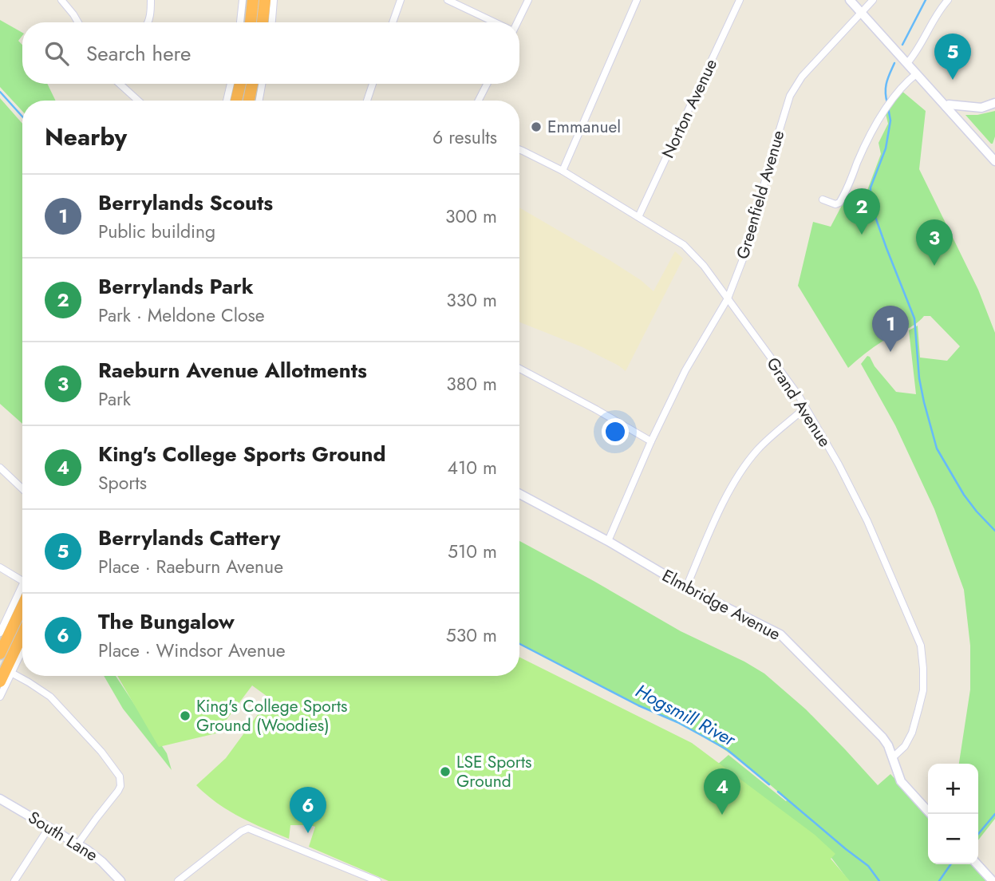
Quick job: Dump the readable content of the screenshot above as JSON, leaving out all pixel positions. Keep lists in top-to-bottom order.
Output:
{
  "streets": {
    "street": [
      "Norton Avenue",
      "Greenfield Avenue",
      "Grand Avenue",
      "Elmbridge Avenue",
      "South Lane"
    ]
  },
  "crossings": [
    ["Norton Avenue", "Grand Avenue"],
    ["Greenfield Avenue", "Grand Avenue"],
    ["Greenfield Avenue", "Elmbridge Avenue"],
    ["Grand Avenue", "Elmbridge Avenue"]
  ],
  "water": ["Hogsmill River"],
  "places": ["Emmanuel", "King's College Sports Ground (Woodies)", "LSE Sports Ground"],
  "page": {
    "search": "Search here",
    "pins": [
      "5",
      "2",
      "3",
      "1",
      "4",
      "6"
    ],
    "heading": ["Nearby", "6 results"],
    "list": [
      {
        "mark": "1",
        "name": "Berrylands Scouts",
        "note": "Public building",
        "value": "300 m"
      },
      {
        "mark": "2",
        "name": "Berrylands Park",
        "note": "Park · Meldone Close",
        "value": "330 m"
      },
      {
        "mark": "3",
        "name": "Raeburn Avenue Allotments",
        "note": "Park",
        "value": "380 m"
      },
      {
        "mark": "4",
        "name": "King's College Sports Ground",
        "note": "Sports",
        "value": "410 m"
      },
      {
        "mark": "5",
        "name": "Berrylands Cattery",
        "note": "Place · Raeburn Avenue",
        "value": "510 m"
      },
      {
        "mark": "6",
        "name": "The Bungalow",
        "note": "Place · Windsor Avenue",
        "value": "530 m"
      }
    ],
    "map_buttons": ["+", "−"]
  }
}
